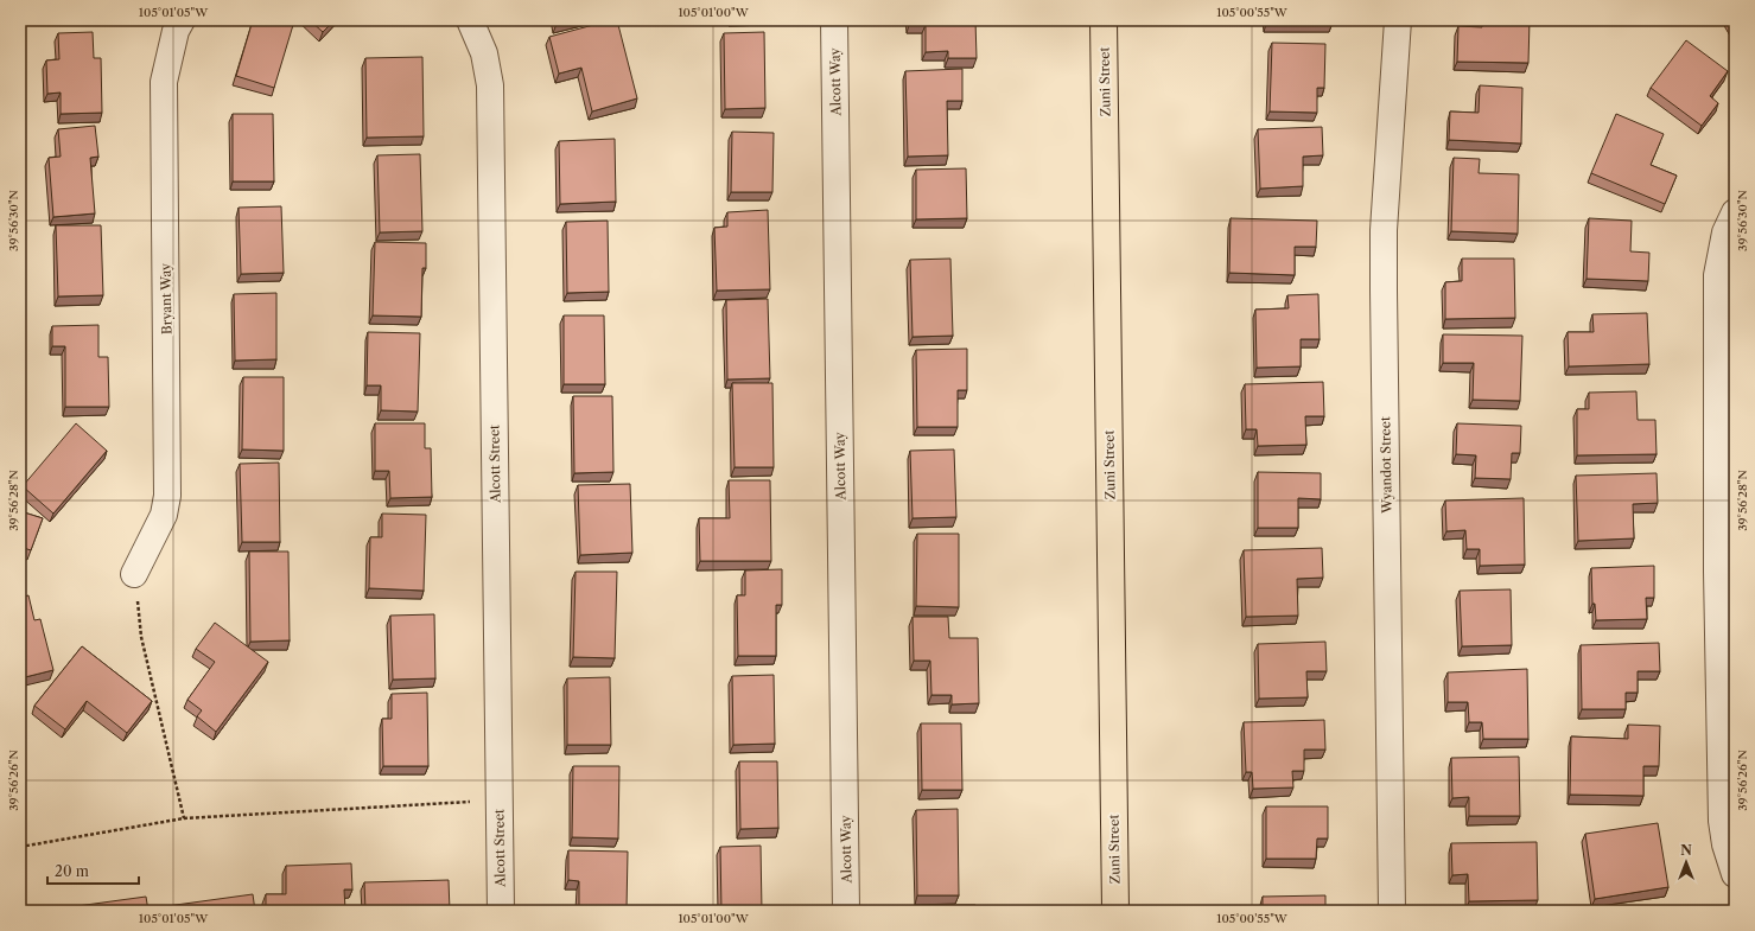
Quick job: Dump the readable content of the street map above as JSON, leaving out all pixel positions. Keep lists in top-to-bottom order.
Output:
{
  "streets": {
    "main road": ["Zuni Street"],
    "street": [
      "Alcott Way",
      "Bryant Way",
      "Alcott Street",
      "Wyandot Street"
    ]
  },
  "scale_bar": "20 m",
  "north": "top",
  "coordinates": [
    "105°01'05\"W",
    "105°01'00\"W",
    "105°00'55\"W",
    "39°56'30\"N",
    "39°56'28\"N",
    "39°56'26\"N"
  ]
}
